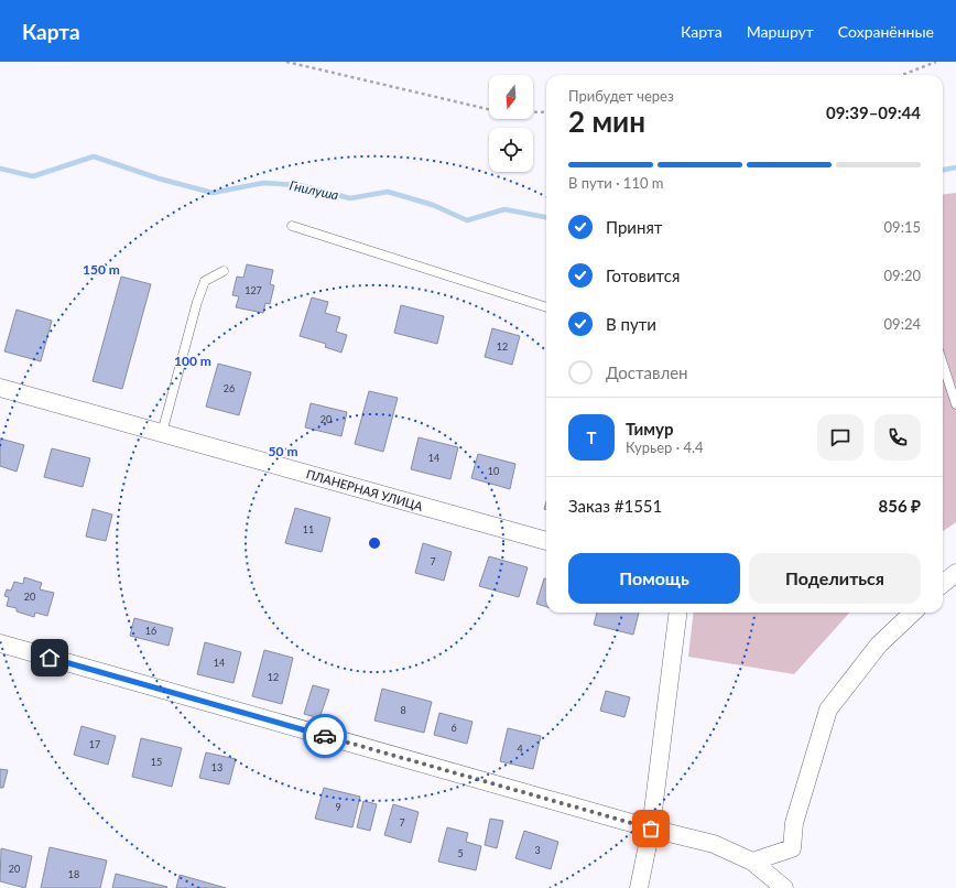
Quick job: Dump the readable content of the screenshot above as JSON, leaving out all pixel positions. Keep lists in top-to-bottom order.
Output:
{
  "streets": {
    "street": ["ПЛАНЕРНАЯ УЛИЦА"]
  },
  "water": ["Гнилуша"],
  "house_numbers": [
    "127",
    "12",
    "26",
    "20",
    "14",
    "10",
    "11",
    "7",
    "20",
    "16",
    "14",
    "12",
    "8",
    "6",
    "17",
    "4",
    "15",
    "13",
    "9",
    "7",
    "3",
    "5",
    "20",
    "18"
  ],
  "north": "bottom",
  "page": {
    "header": "Карта",
    "nav": ["Карта", "Маршрут", "Сохранённые"],
    "heading": ["2 мин", "Прибудет через", "09:39–09:44"],
    "panel": [
      "Тимур",
      "Курьер · 4.4",
      "Заказ #1551",
      "856 ₽"
    ],
    "bar": "В пути · 110 m",
    "list": [
      ["Принят", "09:15"],
      ["Готовится", "09:20"],
      ["В пути", "09:24"],
      "Доставлен"
    ],
    "round": "Т",
    "buttons": ["Помощь", "Поделиться"]
  },
  "rings": ["150 m", "100 m", "50 m"]
}
